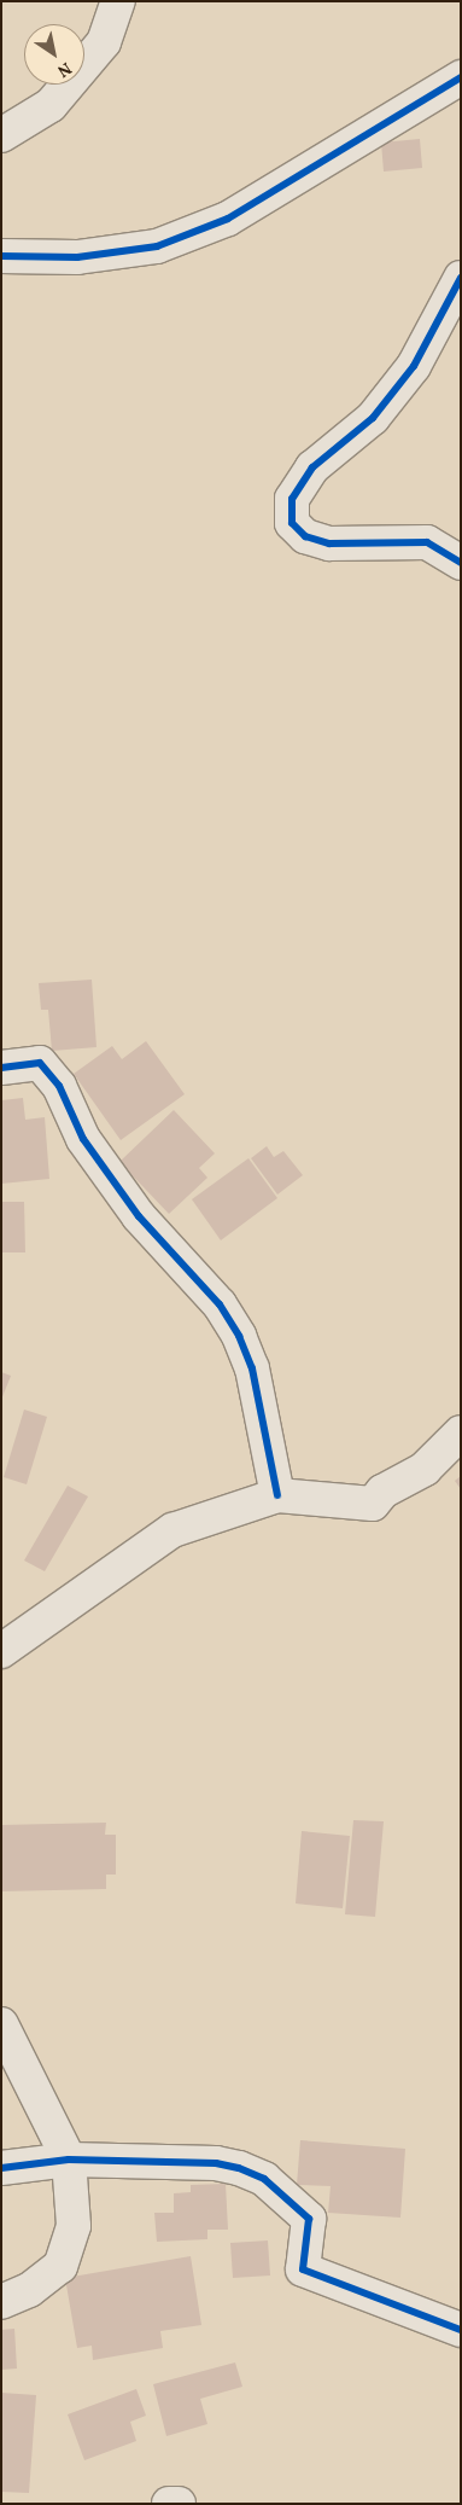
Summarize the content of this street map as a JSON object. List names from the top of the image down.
{
  "north": "bottom right"
}
